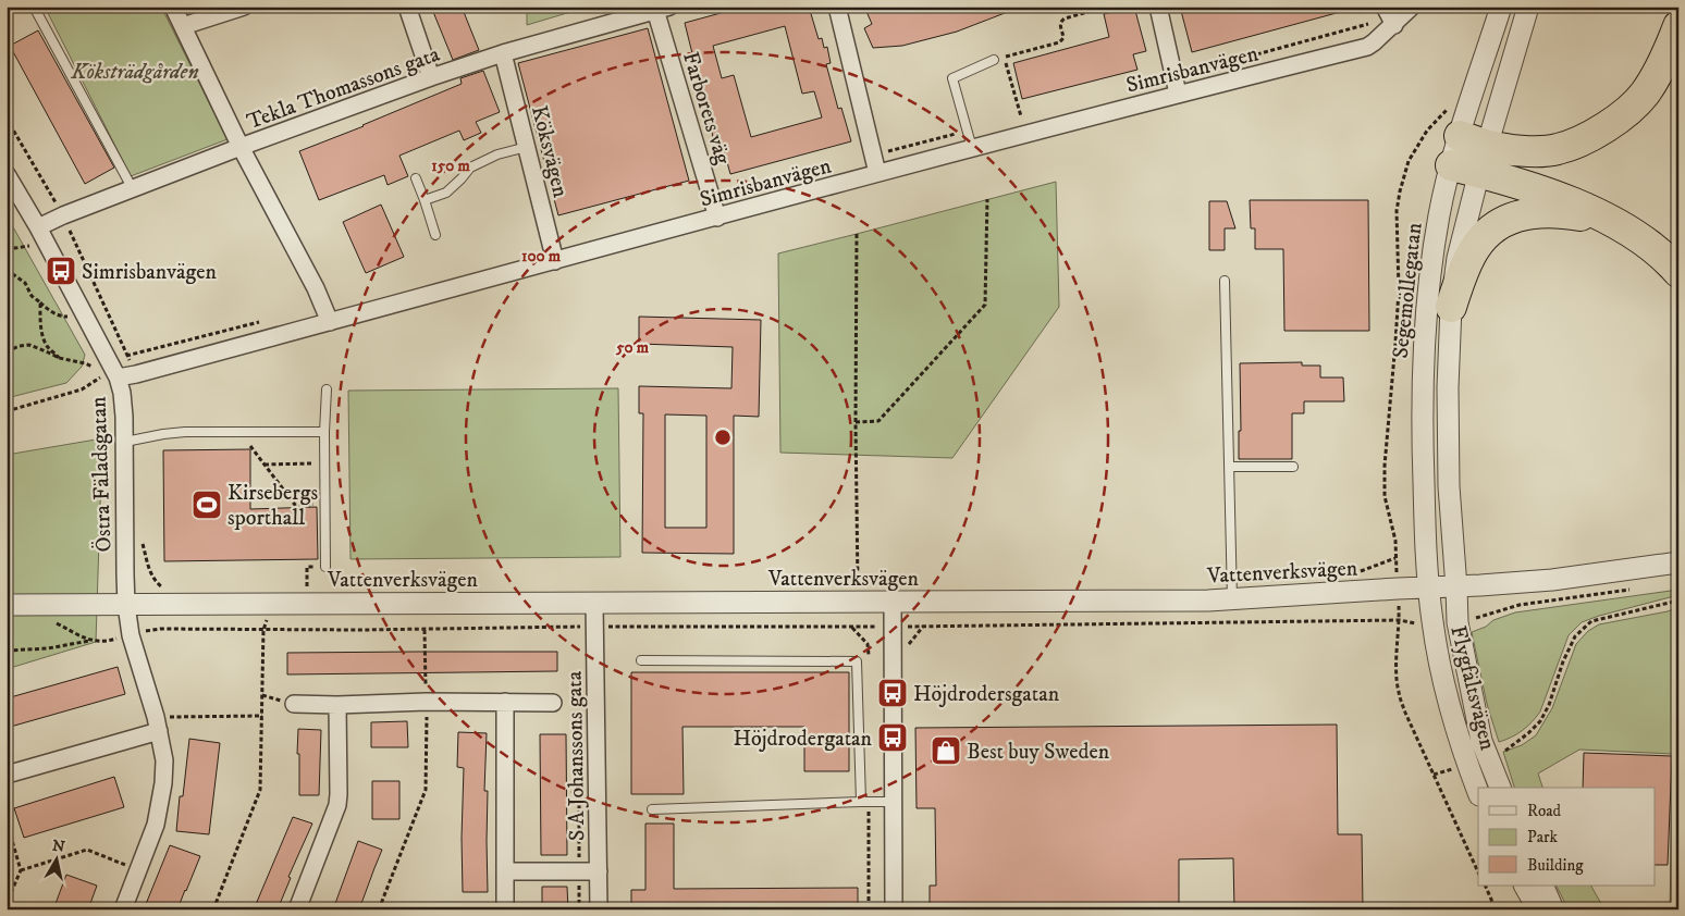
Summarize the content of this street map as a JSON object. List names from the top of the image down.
{
  "streets": {
    "street": [
      "Simrisbanvägen",
      "Tekla Thomassons gata",
      "Farborets väg",
      "Köksvägen",
      "Segemöllegatan",
      "Östra Fäladsgatan",
      "Vattenverksvägen",
      "Flygfältsvägen",
      "S A Johanssons gata"
    ]
  },
  "crossings": [
    ["Simrisbanvägen", "Farborets väg"],
    ["Simrisbanvägen", "Köksvägen"],
    ["Simrisbanvägen", "Östra Fäladsgatan"],
    ["Tekla Thomassons gata", "Farborets väg"],
    ["Tekla Thomassons gata", "Köksvägen"],
    ["Tekla Thomassons gata", "Östra Fäladsgatan"],
    ["Segemöllegatan", "Vattenverksvägen"],
    ["Segemöllegatan", "Flygfältsvägen"],
    ["Östra Fäladsgatan", "Vattenverksvägen"],
    ["Vattenverksvägen", "Flygfältsvägen"],
    ["Vattenverksvägen", "S A Johanssons gata"]
  ],
  "parks": ["Köksträdgården"],
  "places": {
    "bus stop": ["Simrisbanvägen", "Höjdrodersgatan", "Höjdrodergatan"],
    "sports": ["Kirsebergs sporthall"],
    "shop": ["Best buy Sweden"]
  },
  "legend": ["Road", "Park", "Building"],
  "north": "top",
  "rings": ["150 m", "100 m", "50 m"]
}
